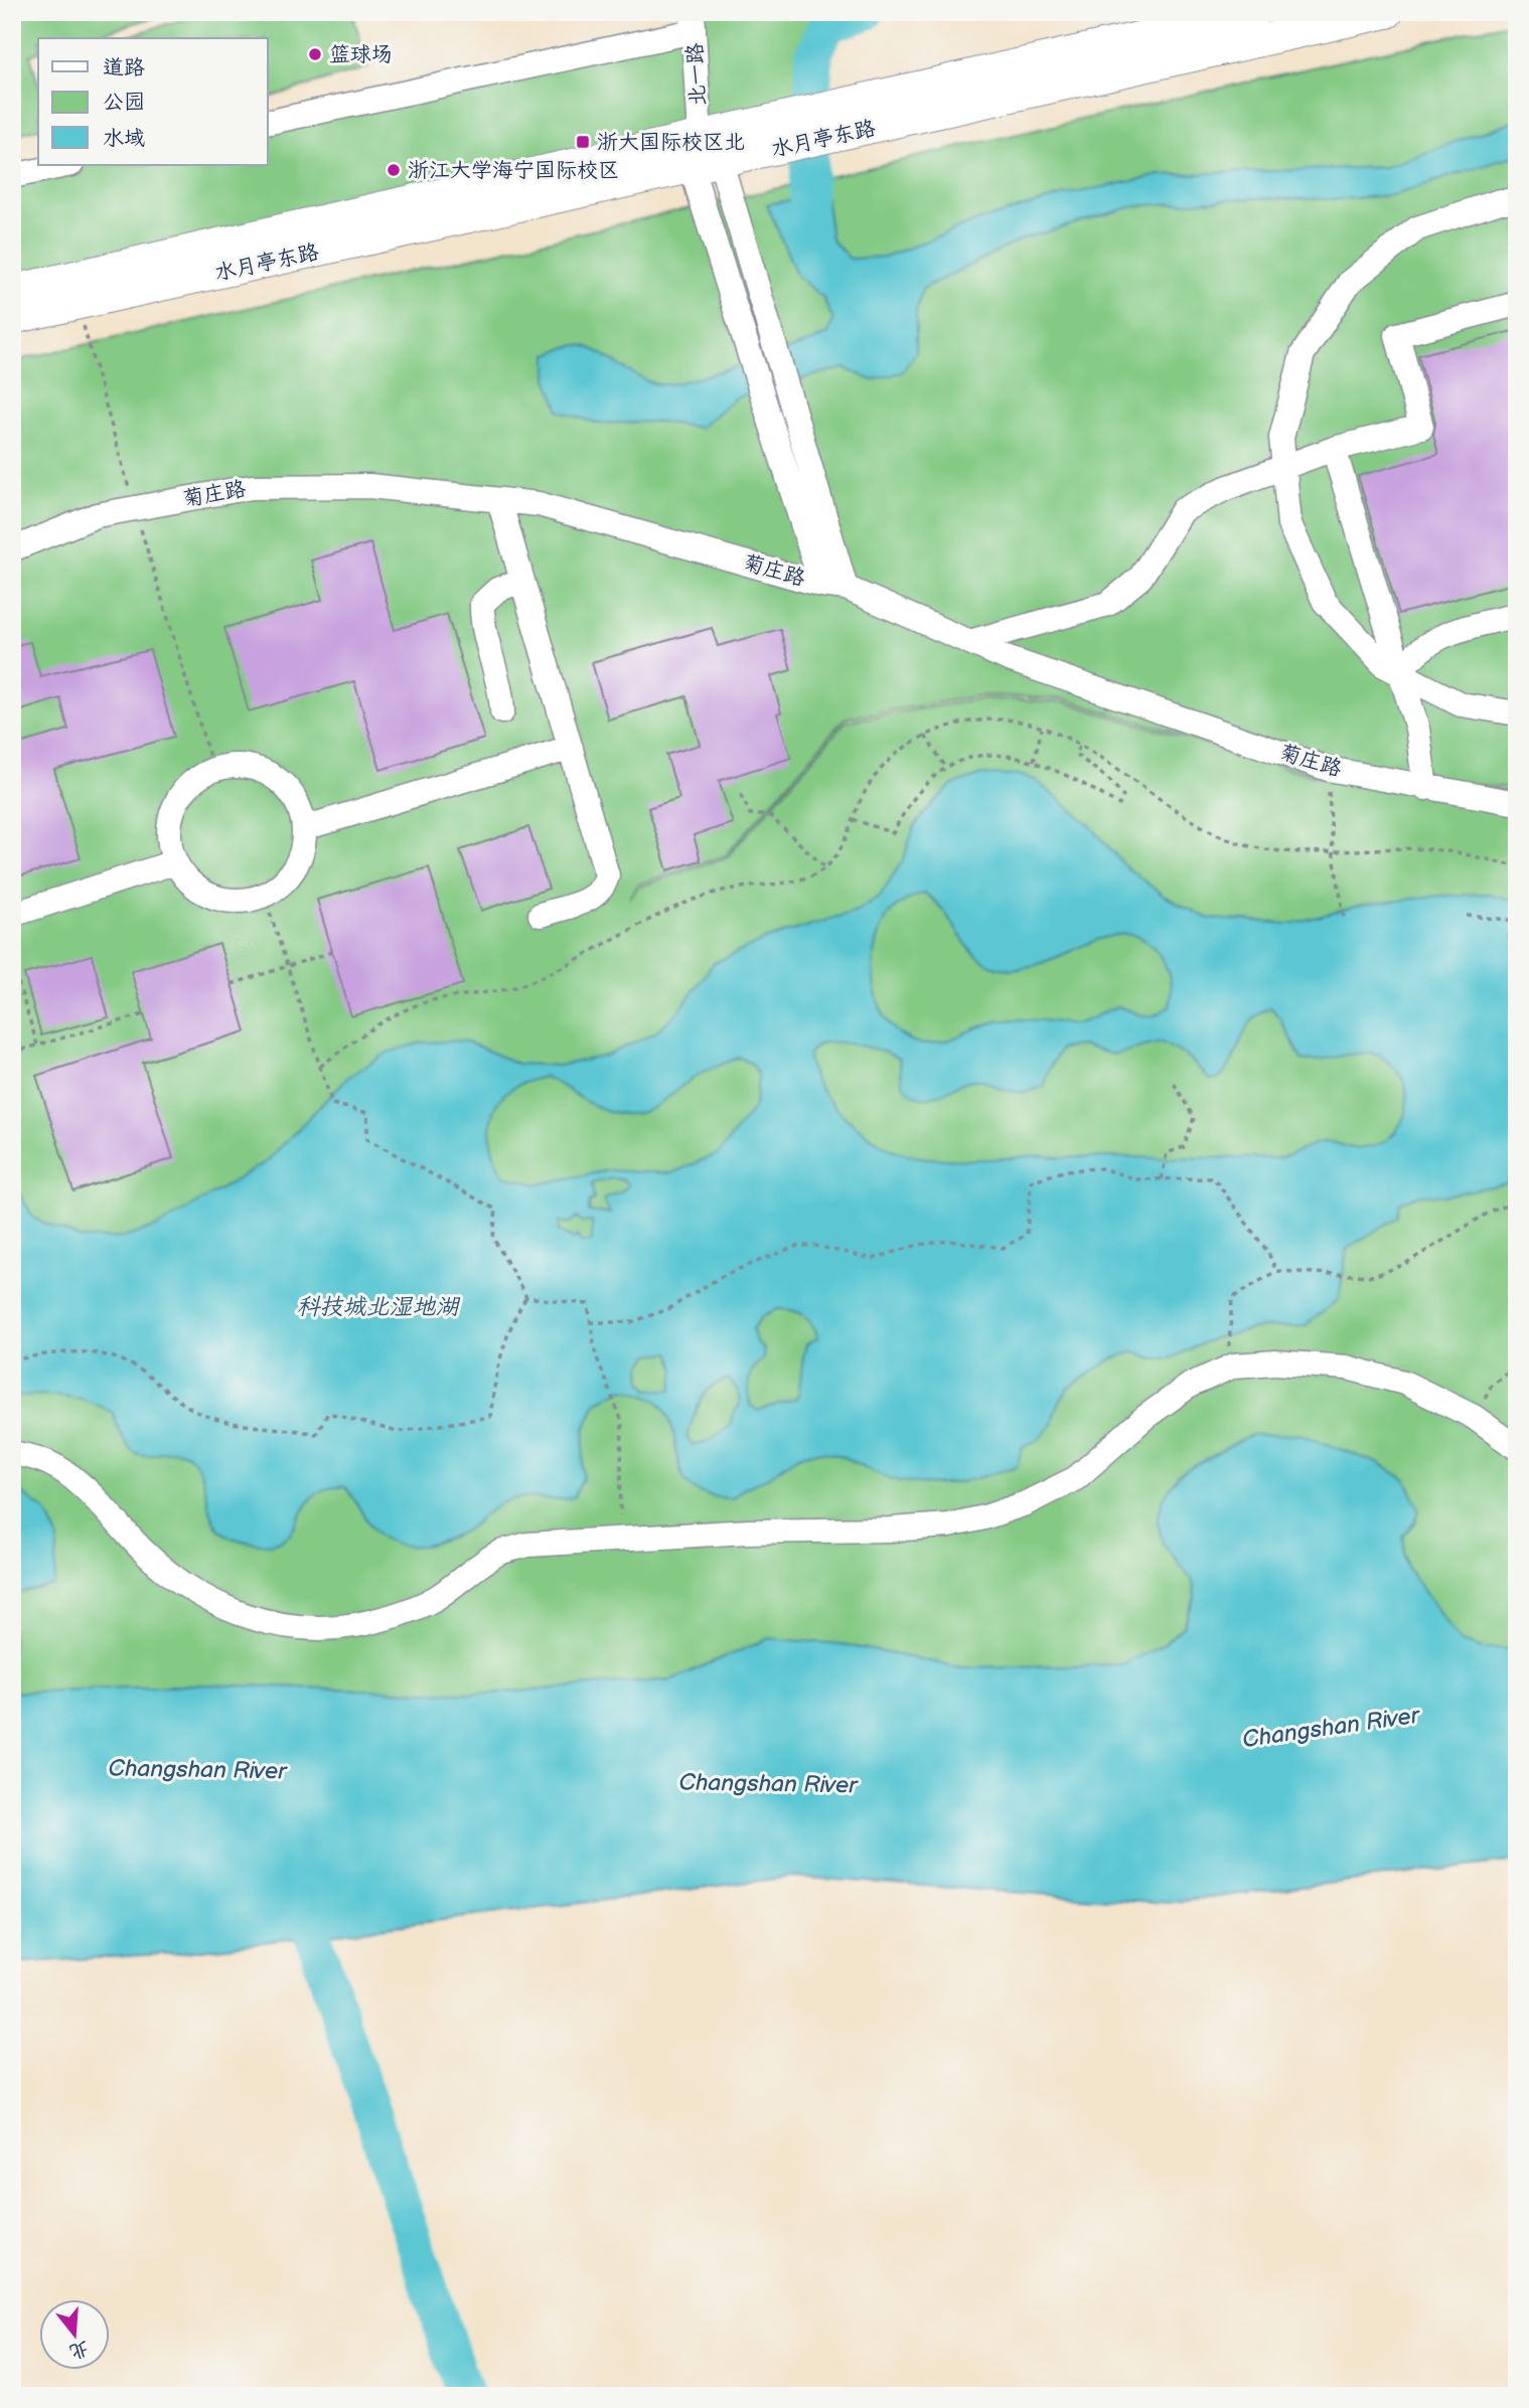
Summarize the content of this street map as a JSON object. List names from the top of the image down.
{
  "streets": {
    "main road": ["水月亭东路"],
    "street": ["北一路", "菊庄路"]
  },
  "crossings": [
    ["北一路", "水月亭东路"]
  ],
  "water": ["科技城北湿地湖", "Changshan River"],
  "places": {
    "other": ["篮球场", "浙江大学海宁国际校区"],
    "transit": ["浙大国际校区北"]
  },
  "legend": ["道路", "公园", "水域"],
  "north": "bottom"
}
